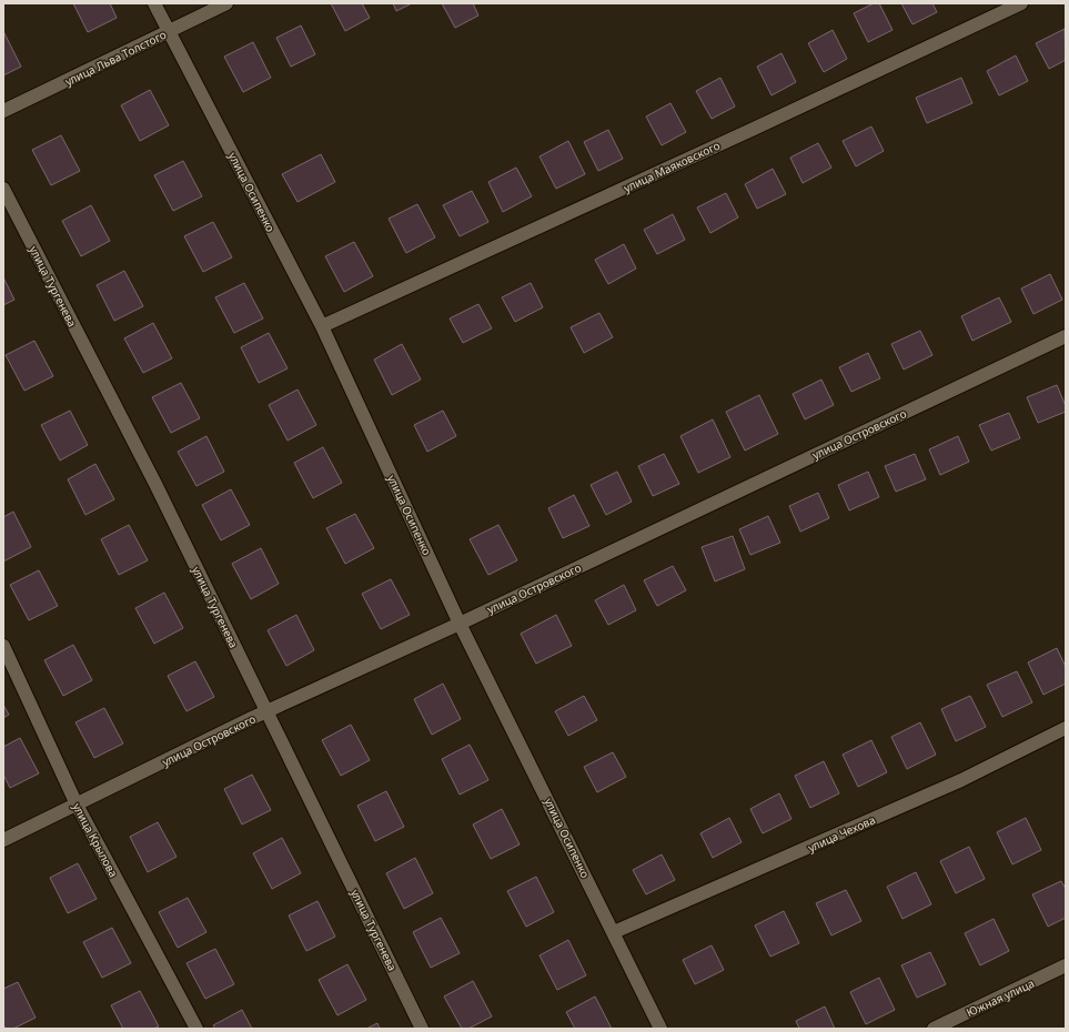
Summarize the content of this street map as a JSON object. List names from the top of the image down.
{
  "streets": {
    "street": [
      "улица Льва Толстого",
      "улица Маяковского",
      "улица Осипенко",
      "улица Тургенева",
      "улица Островского",
      "улица Чехова",
      "улица Крылова",
      "Южная улица"
    ]
  },
  "crossings": [
    ["улица Льва Толстого", "улица Осипенко"],
    ["улица Маяковского", "улица Осипенко"],
    ["улица Осипенко", "улица Островского"],
    ["улица Осипенко", "улица Чехова"],
    ["улица Тургенева", "улица Островского"],
    ["улица Островского", "улица Крылова"]
  ]
}
